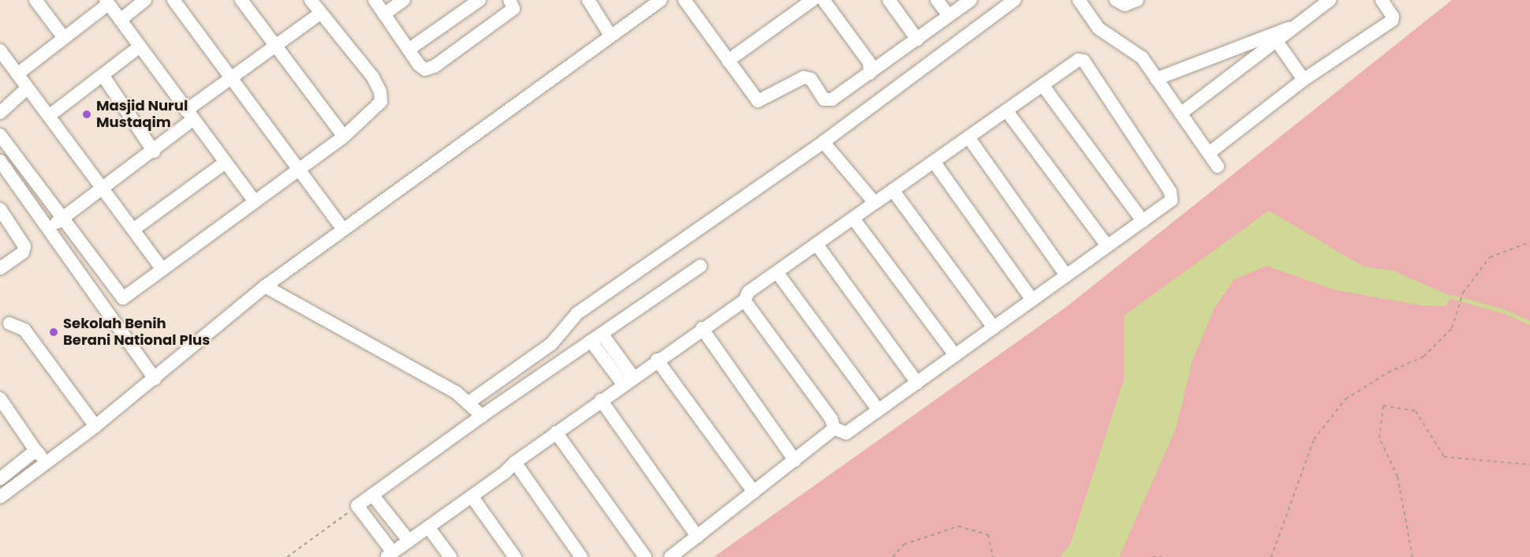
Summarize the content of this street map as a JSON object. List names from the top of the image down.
{
  "places": ["Masjid Nurul Mustaqim", "Sekolah Benih Berani National Plus"]
}
